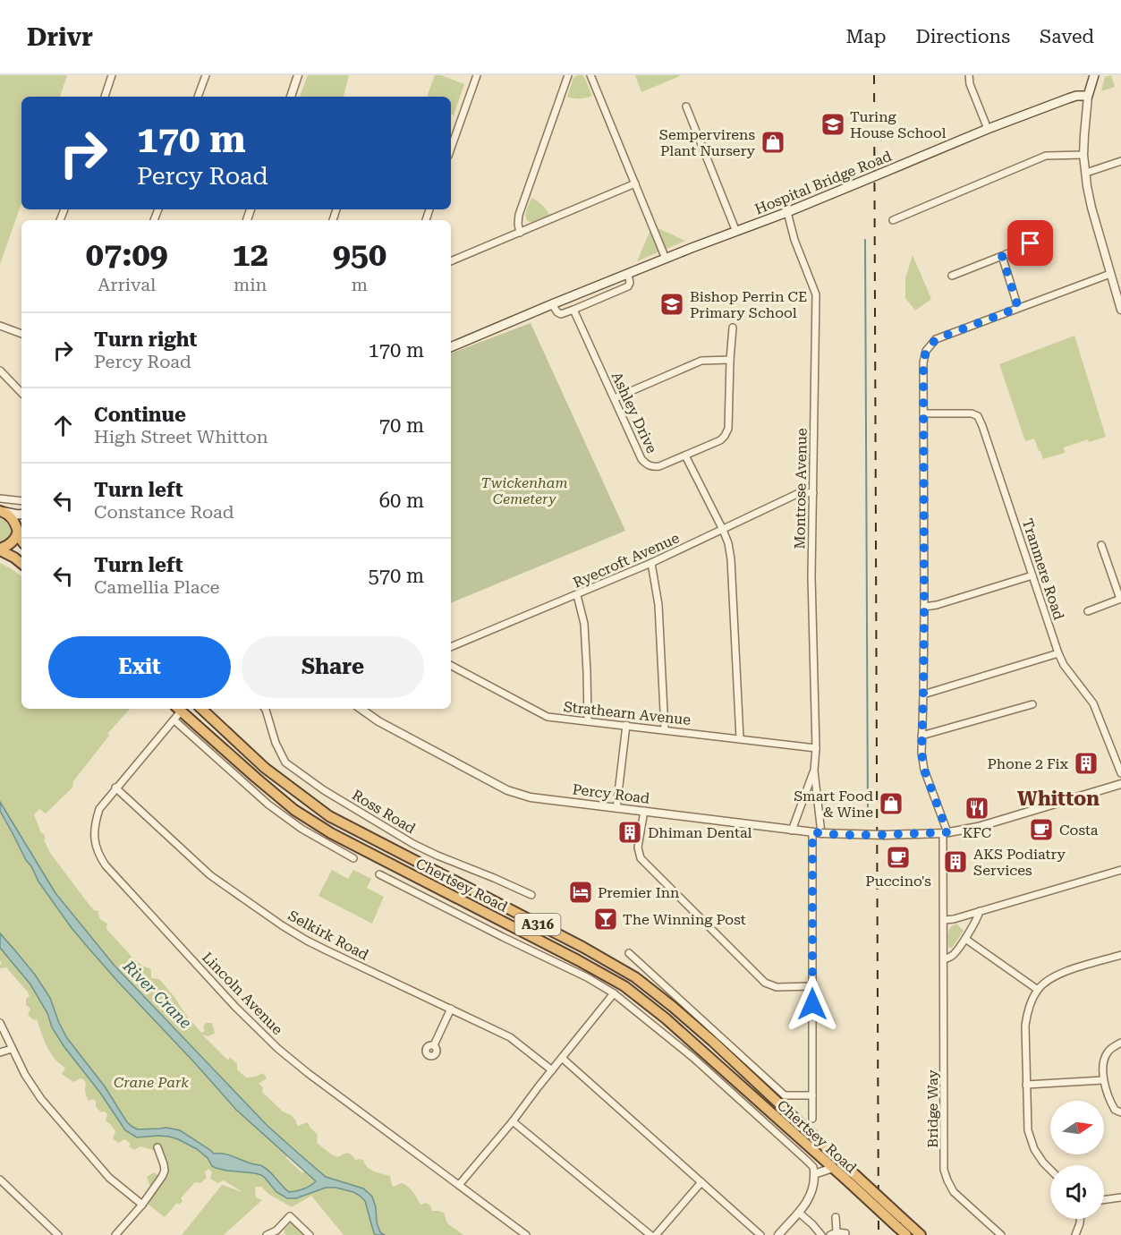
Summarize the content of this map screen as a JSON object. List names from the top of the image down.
{
  "streets": {
    "highway": ["Chertsey Road", "A316"],
    "main road": ["Hospital Bridge Road"],
    "street": [
      "Ashley Drive",
      "Montrose Avenue",
      "Ryecroft Avenue",
      "Tranmere Road",
      "Strathearn Avenue",
      "Percy Road",
      "Ross Road",
      "Selkirk Road",
      "Lincoln Avenue",
      "Bridge Way"
    ]
  },
  "crossings": [
    ["Hospital Bridge Road", "Montrose Avenue"],
    ["Montrose Avenue", "Ryecroft Avenue"],
    ["Montrose Avenue", "Strathearn Avenue"],
    ["Montrose Avenue", "Percy Road"],
    ["Tranmere Road", "Bridge Way"],
    ["Percy Road", "Bridge Way"],
    ["Chertsey Road", "Lincoln Avenue"],
    ["Selkirk Road", "Lincoln Avenue"]
  ],
  "districts": ["Whitton"],
  "water": ["River Crane"],
  "parks": ["Twickenham Cemetery", "Crane Park"],
  "places": {
    "school or university": ["Turing House School", "Bishop Perrin CE Primary School"],
    "shop": ["Sempervirens Plant Nursery", "Smart Food & Wine"],
    "building": ["Phone 2 Fix", "Dhiman Dental", "AKS Podiatry Services"],
    "restaurant": ["KFC"],
    "cafe": ["Costa", "Puccino's"],
    "hotel": ["Premier Inn"],
    "bar": ["The Winning Post"]
  },
  "north": "right",
  "page": {
    "header": "Drivr",
    "nav": ["Map", "Directions", "Saved"],
    "turn": ["170 m", "Percy Road"],
    "eta": [
      "07:09",
      "Arrival",
      "12",
      "min",
      "950",
      "m"
    ],
    "list": [
      {
        "name": "Turn right",
        "note": "Percy Road",
        "value": "170 m"
      },
      {
        "name": "Continue",
        "note": "High Street Whitton",
        "value": "70 m"
      },
      {
        "name": "Turn left",
        "note": "Constance Road",
        "value": "60 m"
      },
      {
        "name": "Turn left",
        "note": "Camellia Place",
        "value": "570 m"
      }
    ],
    "buttons": ["Exit", "Share"]
  }
}
